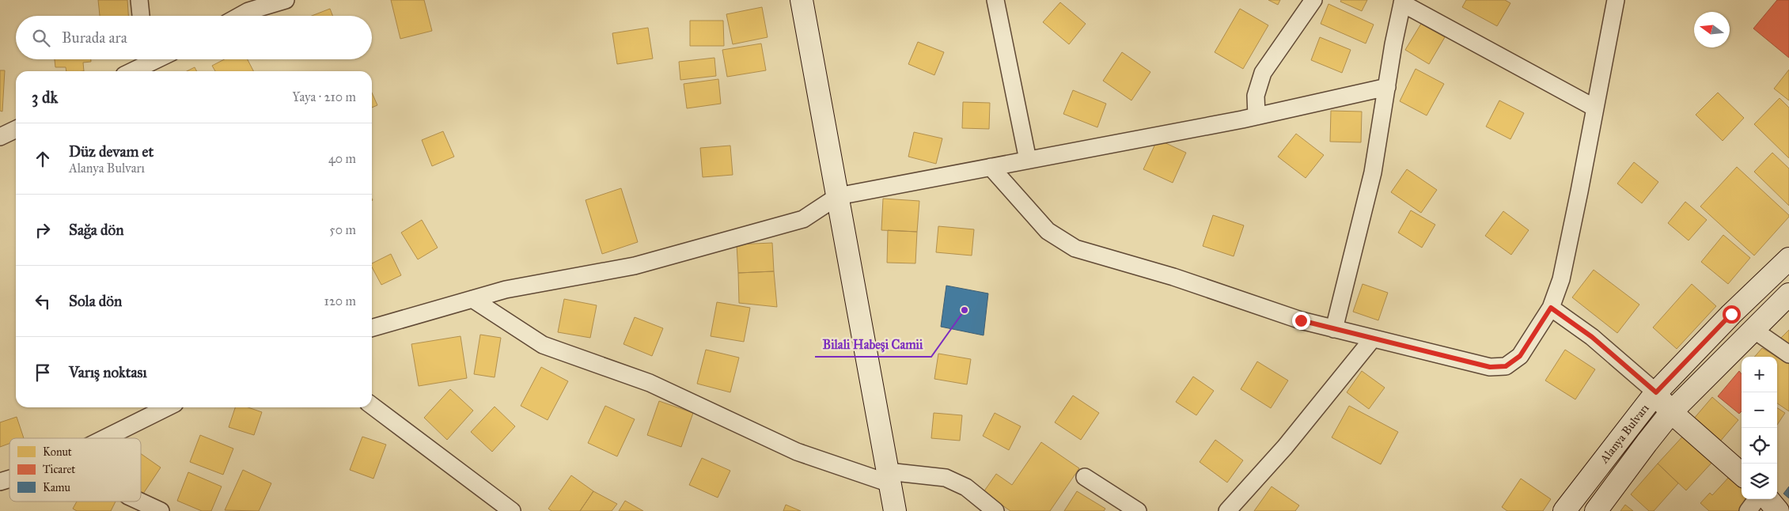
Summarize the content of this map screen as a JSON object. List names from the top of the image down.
{
  "streets": {
    "street": ["Alanya Bulvarı"]
  },
  "places": ["Bilali Habeşi Camii"],
  "legend": ["Konut", "Ticaret", "Kamu"],
  "north": "left",
  "page": {
    "search": "Burada ara",
    "heading": ["3 dk", "Yaya · 210 m"],
    "list": [
      ["Düz devam et", "Alanya Bulvarı", "40 m"],
      ["Sağa dön", "50 m"],
      ["Sola dön", "120 m"],
      "Varış noktası"
    ],
    "map_buttons": ["+", "−"]
  }
}
